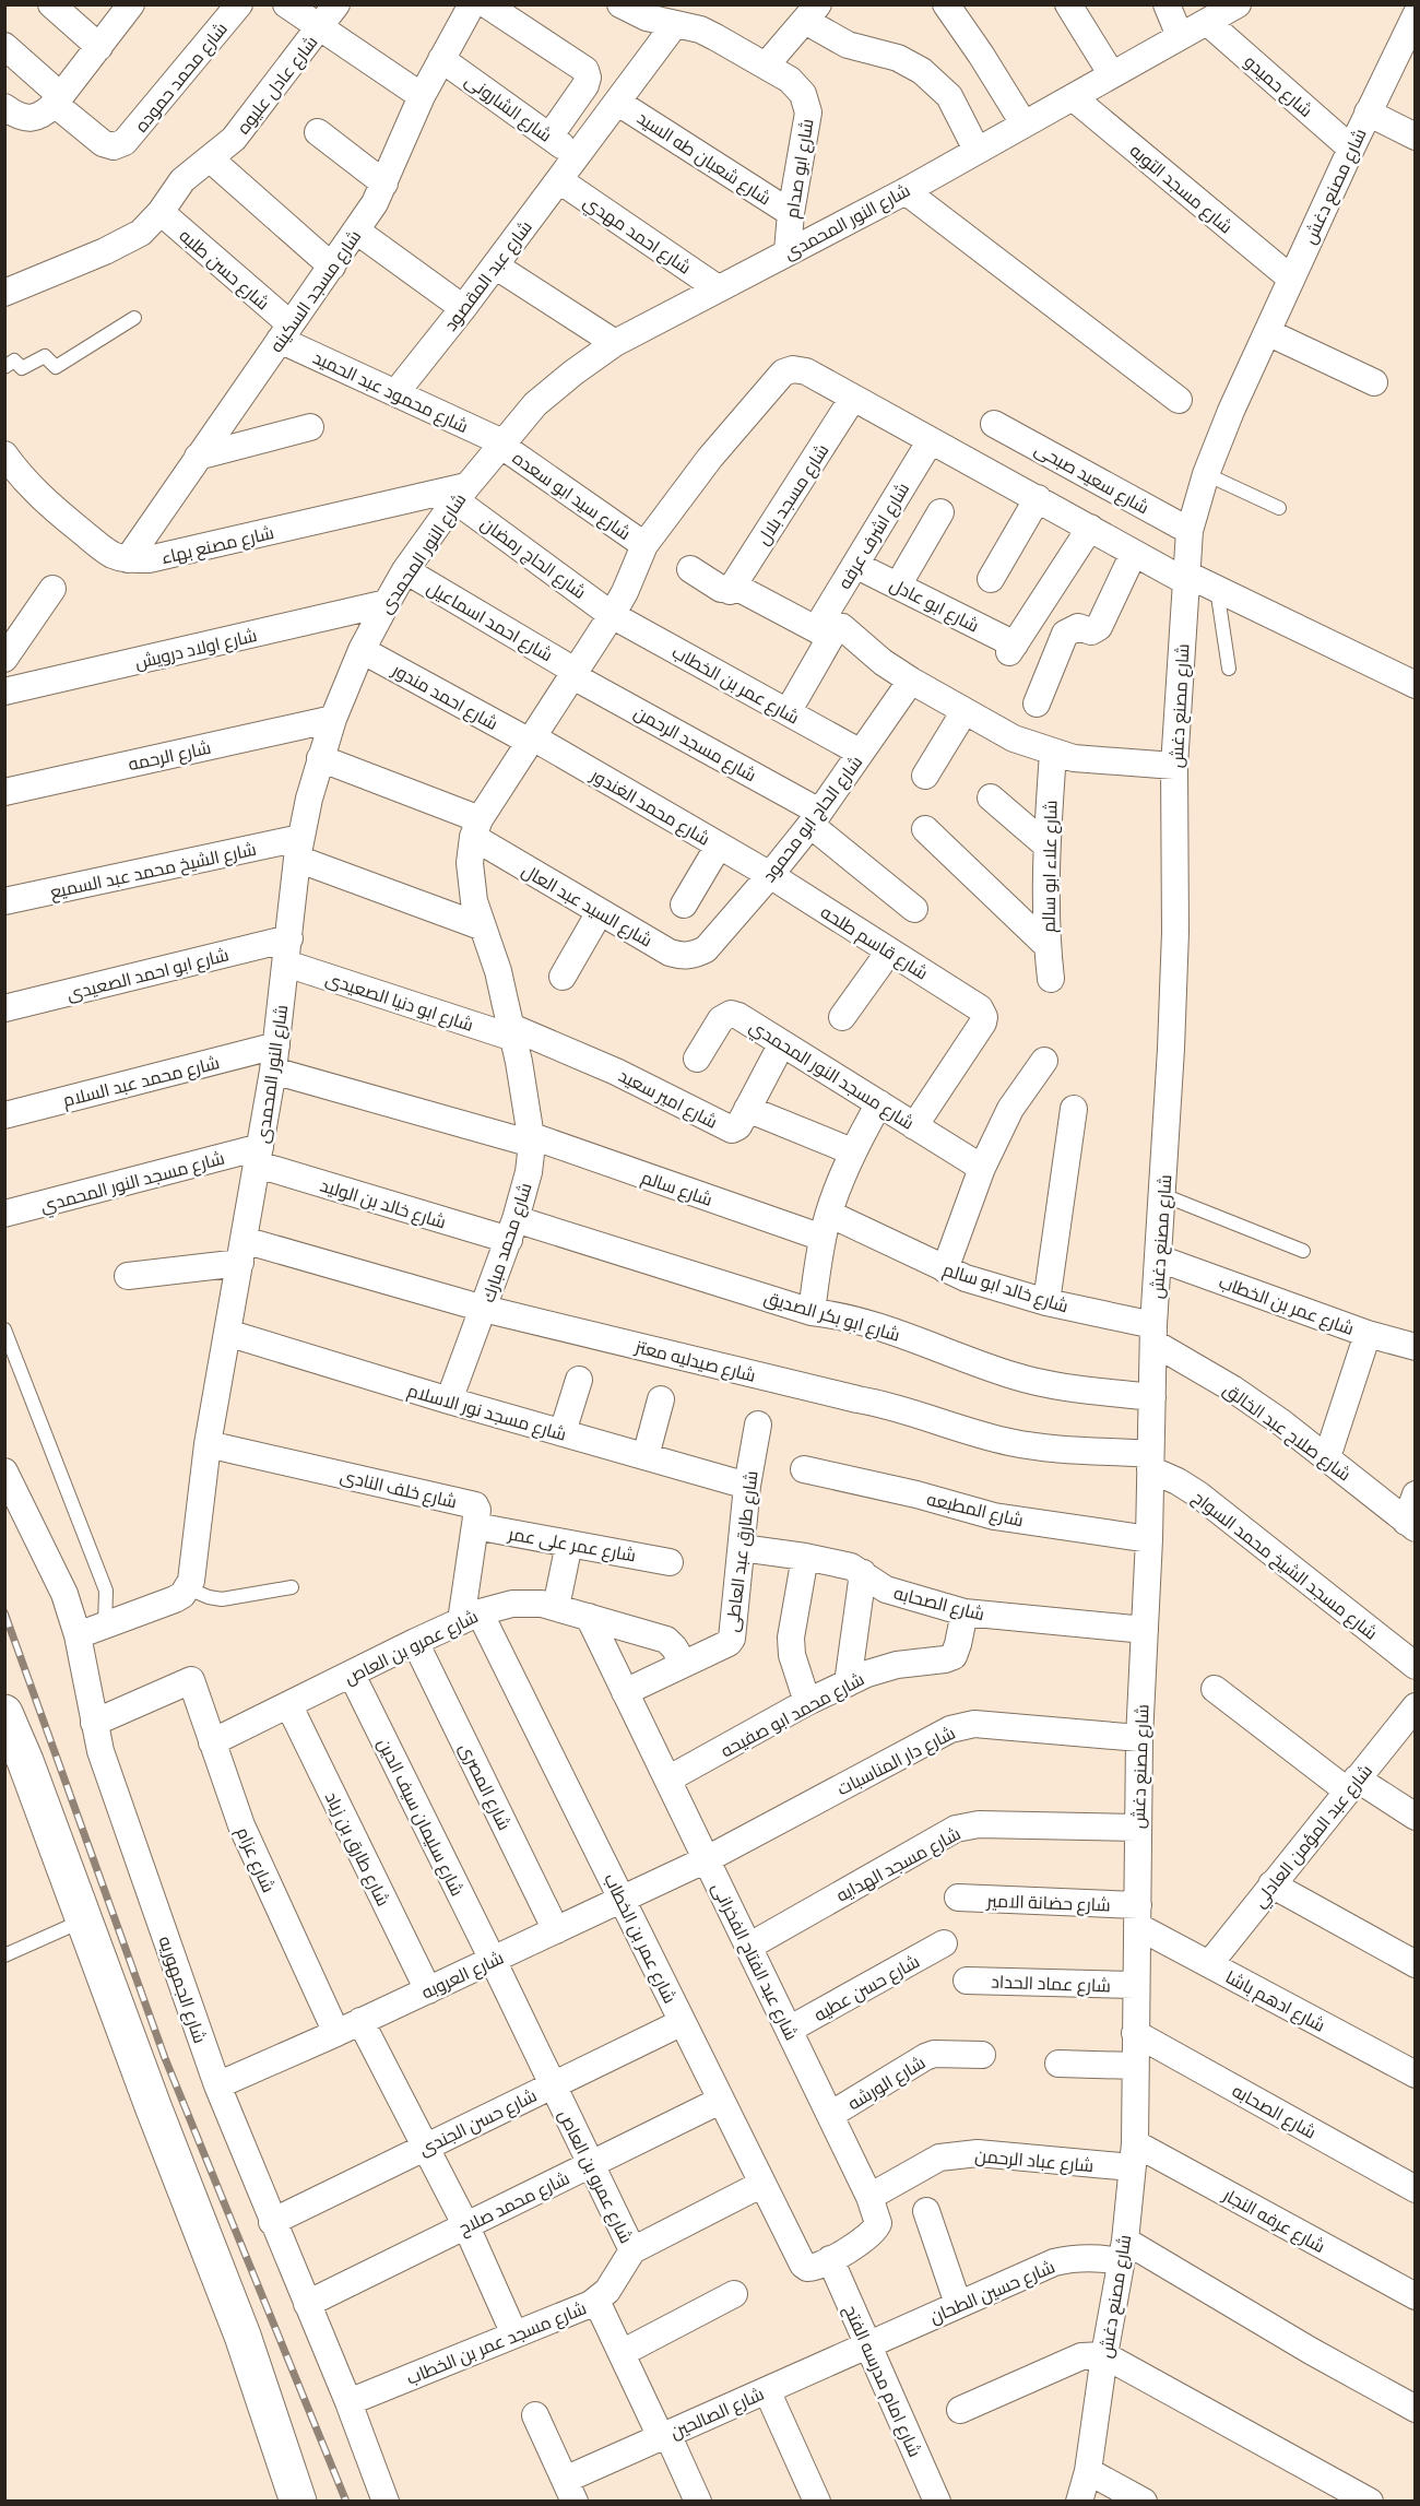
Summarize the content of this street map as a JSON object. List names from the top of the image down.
{
  "streets": {
    "street": [
      "شارع محمد حموده",
      "شارع عادل عليوه",
      "شارع حميدو",
      "شارع الشارونى",
      "شارع شعبان طه السيد",
      "شارع ابو صدام",
      "شارع مصنع دغش",
      "شارع مسجد التوبه",
      "شارع النور المحمدى",
      "شارع احمد مهدي",
      "شارع حسن طلبه",
      "شارع عبد المقصود",
      "شارع مسجد السكينه",
      "شارع محمود عبد الحميد",
      "شارع سعيد صبحى",
      "شارع مسجد بلال",
      "شارع سيد ابو سعده",
      "شارع اشرف عرفه",
      "شارع مصنع بهاء",
      "شارع الحاج رمضان",
      "شارع ابو عادل",
      "شارع احمد اسماعيل",
      "شارع اولاد درويش",
      "شارع عمر بن الخطاب",
      "شارع احمد مندور",
      "شارع مسجد الرحمن",
      "شارع الرحمه",
      "شارع محمد الغندور",
      "شارع الحاج ابو محمود",
      "شارع علاء ابو سالم",
      "شارع الشيخ محمد عبد السميع",
      "شارع السيد عبد العال",
      "شارع قاسم طلحه",
      "شارع ابو احمد الصعيدى",
      "شارع ابو دنيا الصعيدى",
      "شارع مسجد النور المحمدي",
      "شارع محمد عبد السلام",
      "شارع امير سعيد",
      "شارع سالم",
      "شارع خالد بن الوليد",
      "شارع محمد مبارك",
      "شارع خالد ابو سالم",
      "شارع ابو بكر الصديق",
      "شارع صيدليه معتز",
      "شارع مسجد نور الاسلام",
      "شارع صلاح عبد الخالق",
      "شارع خلف النادى",
      "شارع المطبعه",
      "شارع عمر على عمر",
      "شارع طارق عبد العاطى",
      "شارع مسجد الشيخ محمد السواح",
      "شارع الصحابه",
      "شارع عمرو بن العاص",
      "شارع محمد ابو صفيحه",
      "شارع دار المناسبات",
      "شارع المصرى",
      "شارع سليمان سيف الدين",
      "شارع عبد المؤمن العادلي",
      "شارع طارق بن زياد",
      "شارع عزام",
      "شارع مسجد الهدايه",
      "شارع حضانة الامير",
      "شارع عبد الفتاح الفخرانى",
      "شارع العروبه",
      "شارع عماد الحداد",
      "شارع حسن عطيه",
      "شارع الجمهوريه",
      "شارع ادهم باشا",
      "شارع الورشه",
      "شارع حسن الجندى",
      "شارع عباد الرحمن",
      "شارع محمد صلاح",
      "شارع عرفه النجار",
      "شارع حسين الطحان",
      "شارع مسجد عمر بن الخطاب",
      "شارع امام مدرسه الفتح",
      "شارع الصالحين"
    ]
  },
  "crossings": [
    ["شارع عادل عليوه", "شارع حسن طلبه"],
    ["شارع حميدو", "شارع مصنع دغش"],
    ["شارع حميدو", "شارع النور المحمدى"],
    ["شارع الشارونى", "شارع عبد المقصود"],
    ["شارع الشارونى", "شارع مسجد السكينه"],
    ["شارع شعبان طه السيد", "شارع ابو صدام"],
    ["شارع شعبان طه السيد", "شارع عبد المقصود"],
    ["شارع ابو صدام", "شارع النور المحمدى"],
    ["شارع ابو صدام", "شارع عبد المقصود"],
    ["شارع مصنع دغش", "شارع مسجد التوبه"],
    ["شارع مصنع دغش", "شارع سعيد صبحى"],
    ["شارع مصنع دغش", "شارع عمر بن الخطاب"],
    ["شارع مصنع دغش", "شارع خالد ابو سالم"],
    ["شارع مصنع دغش", "شارع ابو بكر الصديق"],
    ["شارع مصنع دغش", "شارع صيدليه معتز"],
    ["شارع مصنع دغش", "شارع صلاح عبد الخالق"],
    ["شارع مصنع دغش", "شارع المطبعه"],
    ["شارع مصنع دغش", "شارع مسجد الشيخ محمد السواح"],
    ["شارع مصنع دغش", "شارع الصحابه"],
    ["شارع مصنع دغش", "شارع دار المناسبات"],
    ["شارع مصنع دغش", "شارع مسجد الهدايه"],
    ["شارع مصنع دغش", "شارع حضانة الامير"],
    ["شارع مصنع دغش", "شارع عماد الحداد"],
    ["شارع مصنع دغش", "شارع ادهم باشا"],
    ["شارع مصنع دغش", "شارع عباد الرحمن"],
    ["شارع مصنع دغش", "شارع عرفه النجار"],
    ["شارع مصنع دغش", "شارع حسين الطحان"],
    ["شارع مسجد التوبه", "شارع النور المحمدى"],
    ["شارع النور المحمدى", "شارع احمد مهدي"],
    ["شارع النور المحمدى", "شارع محمود عبد الحميد"],
    ["شارع النور المحمدى", "شارع سيد ابو سعده"],
    ["شارع النور المحمدى", "شارع مصنع بهاء"],
    ["شارع النور المحمدى", "شارع الحاج رمضان"],
    ["شارع النور المحمدى", "شارع احمد اسماعيل"],
    ["شارع النور المحمدى", "شارع اولاد درويش"],
    ["شارع النور المحمدى", "شارع احمد مندور"],
    ["شارع النور المحمدى", "شارع الرحمه"],
    ["شارع النور المحمدى", "شارع الشيخ محمد عبد السميع"],
    ["شارع النور المحمدى", "شارع السيد عبد العال"],
    ["شارع النور المحمدى", "شارع ابو احمد الصعيدى"],
    ["شارع النور المحمدى", "شارع ابو دنيا الصعيدى"],
    ["شارع النور المحمدى", "شارع مسجد النور المحمدي"],
    ["شارع النور المحمدى", "شارع محمد عبد السلام"],
    ["شارع النور المحمدى", "شارع سالم"],
    ["شارع النور المحمدى", "شارع خالد بن الوليد"],
    ["شارع النور المحمدى", "شارع صيدليه معتز"],
    ["شارع النور المحمدى", "شارع مسجد نور الاسلام"],
    ["شارع النور المحمدى", "شارع خلف النادى"],
    ["شارع احمد مهدي", "شارع عبد المقصود"],
    ["شارع حسن طلبه", "شارع مسجد السكينه"],
    ["شارع حسن طلبه", "شارع محمود عبد الحميد"],
    ["شارع عبد المقصود", "شارع محمود عبد الحميد"],
    ["شارع مسجد السكينه", "شارع محمود عبد الحميد"],
    ["شارع مسجد السكينه", "شارع مصنع بهاء"],
    ["شارع محمود عبد الحميد", "شارع سيد ابو سعده"],
    ["شارع اشرف عرفه", "شارع ابو عادل"],
    ["شارع اشرف عرفه", "شارع عمر بن الخطاب"],
    ["شارع مصنع بهاء", "شارع الحاج رمضان"],
    ["شارع الحاج رمضان", "شارع عمر بن الخطاب"],
    ["شارع احمد اسماعيل", "شارع مسجد الرحمن"],
    ["شارع عمر بن الخطاب", "شارع الحاج ابو محمود"],
    ["شارع عمر بن الخطاب", "شارع خلف النادى"],
    ["شارع عمر بن الخطاب", "شارع عمرو بن العاص"],
    ["شارع عمر بن الخطاب", "شارع عبد الفتاح الفخرانى"],
    ["شارع عمر بن الخطاب", "شارع العروبه"],
    ["شارع عمر بن الخطاب", "شارع حسن الجندى"],
    ["شارع عمر بن الخطاب", "شارع محمد صلاح"],
    ["شارع احمد مندور", "شارع محمد الغندور"],
    ["شارع مسجد الرحمن", "شارع الحاج ابو محمود"],
    ["شارع محمد الغندور", "شارع الحاج ابو محمود"],
    ["شارع محمد الغندور", "شارع قاسم طلحه"],
    ["شارع الحاج ابو محمود", "شارع السيد عبد العال"],
    ["شارع الحاج ابو محمود", "شارع قاسم طلحه"],
    ["شارع السيد عبد العال", "شارع محمد مبارك"],
    ["شارع قاسم طلحه", "شارع مسجد النور المحمدي"],
    ["شارع ابو احمد الصعيدى", "شارع ابو دنيا الصعيدى"],
    ["شارع ابو دنيا الصعيدى", "شارع امير سعيد"],
    ["شارع ابو دنيا الصعيدى", "شارع محمد مبارك"],
    ["شارع مسجد النور المحمدي", "شارع امير سعيد"],
    ["شارع مسجد النور المحمدي", "شارع خالد بن الوليد"],
    ["شارع محمد عبد السلام", "شارع سالم"],
    ["شارع امير سعيد", "شارع محمد مبارك"],
    ["شارع سالم", "شارع محمد مبارك"],
    ["شارع سالم", "شارع خالد ابو سالم"],
    ["شارع خالد بن الوليد", "شارع محمد مبارك"],
    ["شارع خالد بن الوليد", "شارع ابو بكر الصديق"],
    ["شارع محمد مبارك", "شارع ابو بكر الصديق"],
    ["شارع محمد مبارك", "شارع صيدليه معتز"],
    ["شارع محمد مبارك", "شارع مسجد نور الاسلام"],
    ["شارع خالد ابو سالم", "شارع صلاح عبد الخالق"],
    ["شارع صيدليه معتز", "شارع مسجد الشيخ محمد السواح"],
    ["شارع مسجد نور الاسلام", "شارع طارق عبد العاطى"],
    ["شارع خلف النادى", "شارع عمر على عمر"],
    ["شارع خلف النادى", "شارع عمرو بن العاص"],
    ["شارع طارق عبد العاطى", "شارع الصحابه"],
    ["شارع طارق عبد العاطى", "شارع عمرو بن العاص"],
    ["شارع طارق عبد العاطى", "شارع عبد الفتاح الفخرانى"],
    ["شارع الصحابه", "شارع محمد ابو صفيحه"],
    ["شارع عمرو بن العاص", "شارع المصرى"],
    ["شارع عمرو بن العاص", "شارع سليمان سيف الدين"],
    ["شارع عمرو بن العاص", "شارع طارق بن زياد"],
    ["شارع عمرو بن العاص", "شارع عزام"],
    ["شارع عمرو بن العاص", "شارع عبد الفتاح الفخرانى"],
    ["شارع عمرو بن العاص", "شارع العروبه"],
    ["شارع عمرو بن العاص", "شارع حسن الجندى"],
    ["شارع عمرو بن العاص", "شارع محمد صلاح"],
    ["شارع عمرو بن العاص", "شارع مسجد عمر بن الخطاب"],
    ["شارع محمد ابو صفيحه", "شارع عبد الفتاح الفخرانى"],
    ["شارع دار المناسبات", "شارع عبد الفتاح الفخرانى"],
    ["شارع دار المناسبات", "شارع العروبه"],
    ["شارع المصرى", "شارع العروبه"],
    ["شارع سليمان سيف الدين", "شارع العروبه"],
    ["شارع عبد المؤمن العادلي", "شارع ادهم باشا"],
    ["شارع طارق بن زياد", "شارع العروبه"],
    ["شارع عزام", "شارع العروبه"],
    ["شارع عزام", "شارع الجمهوريه"],
    ["شارع مسجد الهدايه", "شارع عبد الفتاح الفخرانى"],
    ["شارع حضانة الامير", "شارع ادهم باشا"],
    ["شارع عبد الفتاح الفخرانى", "شارع العروبه"],
    ["شارع عبد الفتاح الفخرانى", "شارع حسن عطيه"],
    ["شارع عبد الفتاح الفخرانى", "شارع الورشه"],
    ["شارع عبد الفتاح الفخرانى", "شارع عباد الرحمن"],
    ["شارع عبد الفتاح الفخرانى", "شارع امام مدرسه الفتح"],
    ["شارع العروبه", "شارع الجمهوريه"],
    ["شارع الجمهوريه", "شارع حسن الجندى"],
    ["شارع الجمهوريه", "شارع محمد صلاح"],
    ["شارع الجمهوريه", "شارع مسجد عمر بن الخطاب"],
    ["شارع عباد الرحمن", "شارع عرفه النجار"],
    ["شارع حسين الطحان", "شارع امام مدرسه الفتح"],
    ["شارع حسين الطحان", "شارع الصالحين"],
    ["شارع امام مدرسه الفتح", "شارع الصالحين"]
  ]
}
